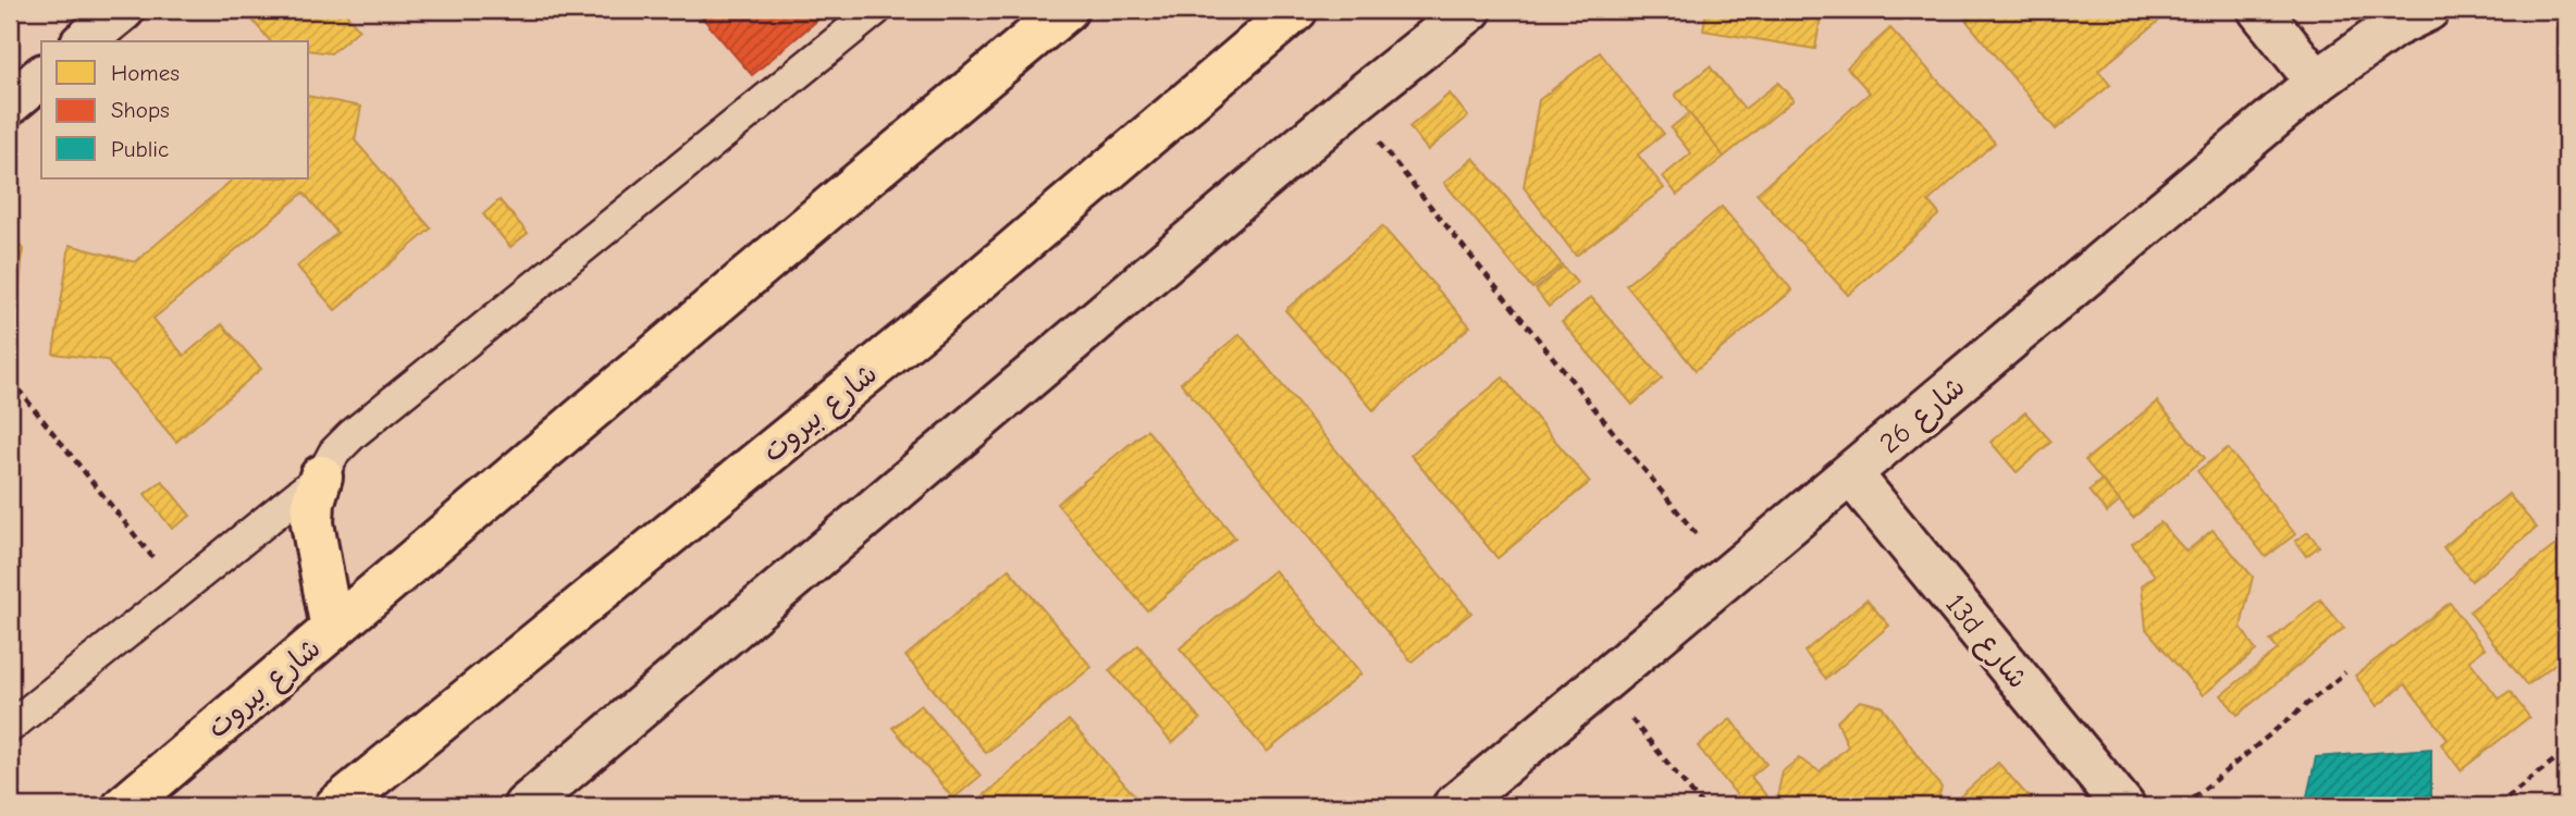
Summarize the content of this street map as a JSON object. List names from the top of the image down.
{
  "streets": {
    "main road": ["شارع بيروت"],
    "street": ["شارع 26", "13d شارع"]
  },
  "crossings": [
    ["شارع 26", "13d شارع"]
  ],
  "legend": ["Homes", "Shops", "Public"]
}
